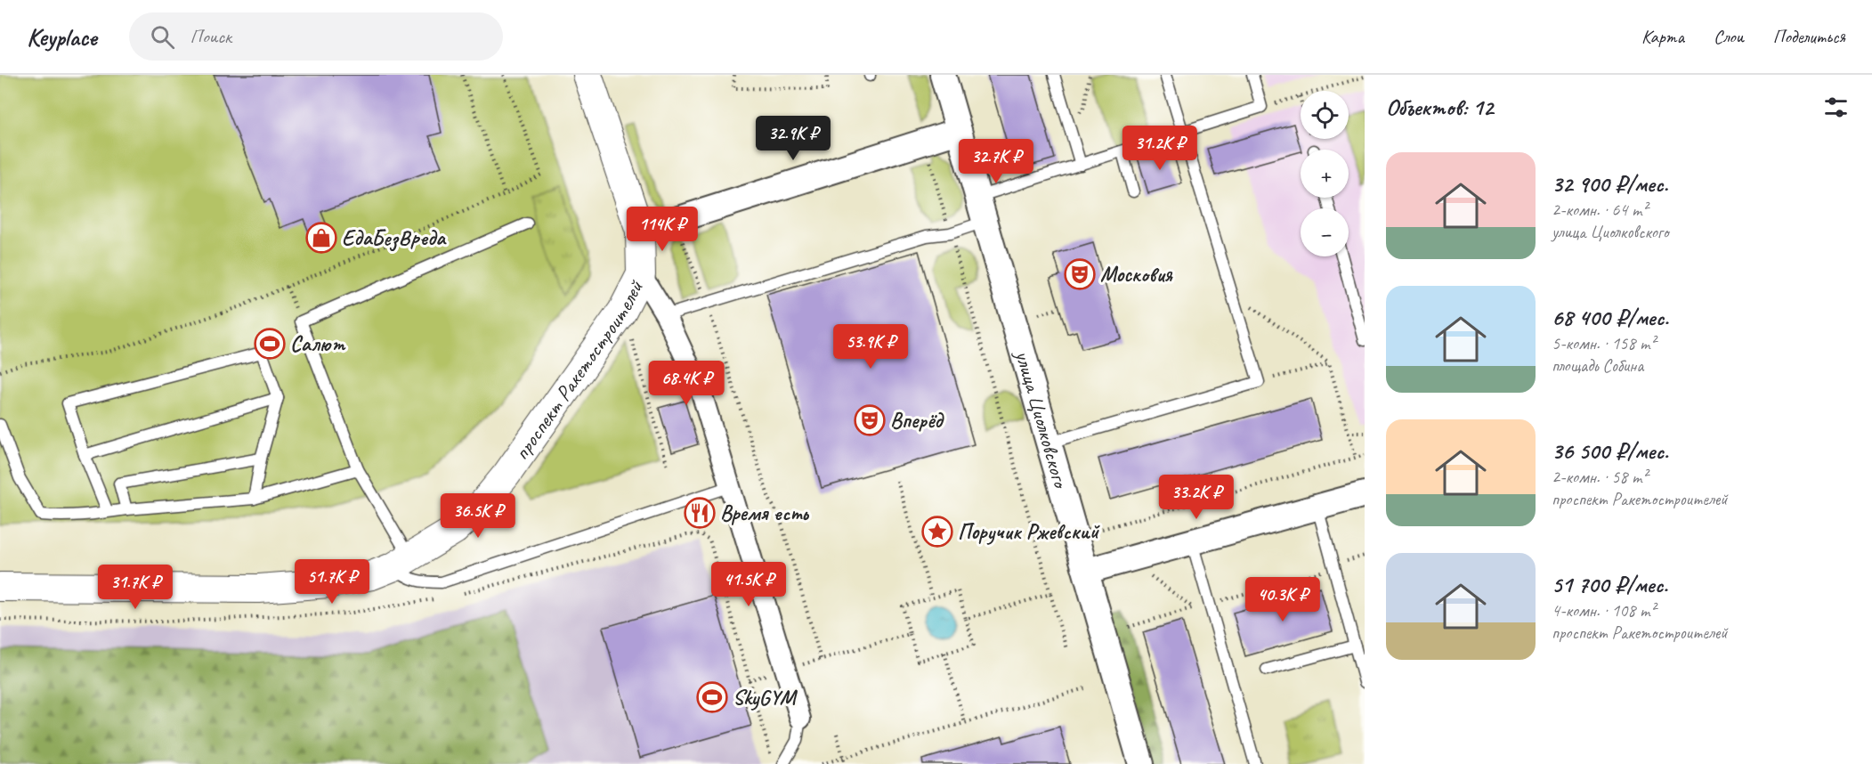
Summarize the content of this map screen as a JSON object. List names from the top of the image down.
{
  "streets": {
    "main road": ["проспект Ракетостроителей"],
    "street": ["улица Циолковского"]
  },
  "places": {
    "shop": ["ЕдаБезВреда"],
    "theatre": ["Московия", "Вперёд"],
    "sports": ["Салют", "SkyGYM"],
    "restaurant": ["Время есть"],
    "place": ["Поручик Ржевский"]
  },
  "page": {
    "header": "Keyplace",
    "search": "Поиск",
    "nav": ["Карта", "Слои", "Поделиться"],
    "heading": "Объектов: 12",
    "map_buttons": ["+", "−"],
    "price": [
      "32.9K ₽",
      "31.2K ₽",
      "32.7K ₽",
      "114K ₽",
      "53.9K ₽",
      "68.4K ₽",
      "33.2K ₽",
      "36.5K ₽",
      "51.7K ₽",
      "41.5K ₽",
      "31.7K ₽",
      "40.3K ₽"
    ],
    "list": [
      {
        "name": "32 900 ₽/мес.",
        "note": "2-комн. · 64 m² · улица Циолковского"
      },
      {
        "name": "68 400 ₽/мес.",
        "note": "5-комн. · 158 m² · площадь Собина"
      },
      {
        "name": "36 500 ₽/мес.",
        "note": "2-комн. · 58 m² · проспект Ракетостроителей"
      },
      {
        "name": "51 700 ₽/мес.",
        "note": "4-комн. · 108 m² · проспект Ракетостроителей"
      }
    ]
  }
}
